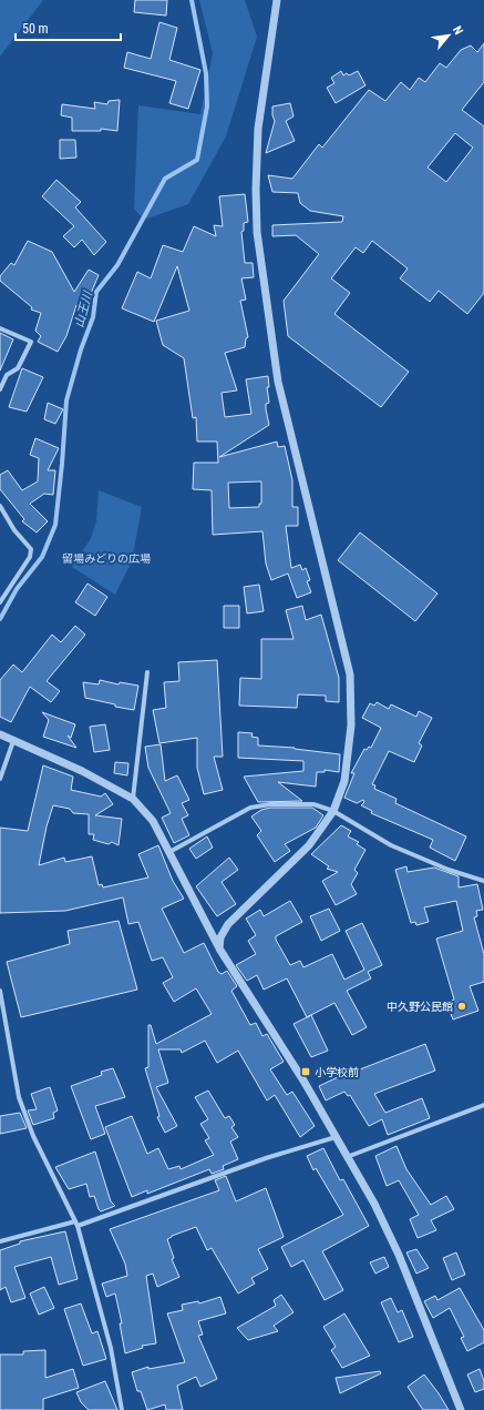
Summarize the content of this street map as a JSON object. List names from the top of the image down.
{
  "water": ["山王川"],
  "parks": ["留場みどりの広場"],
  "places": {
    "other": ["中久野公民館"],
    "transit": ["小学校前"]
  },
  "scale_bar": "50 m",
  "north": "top right"
}
